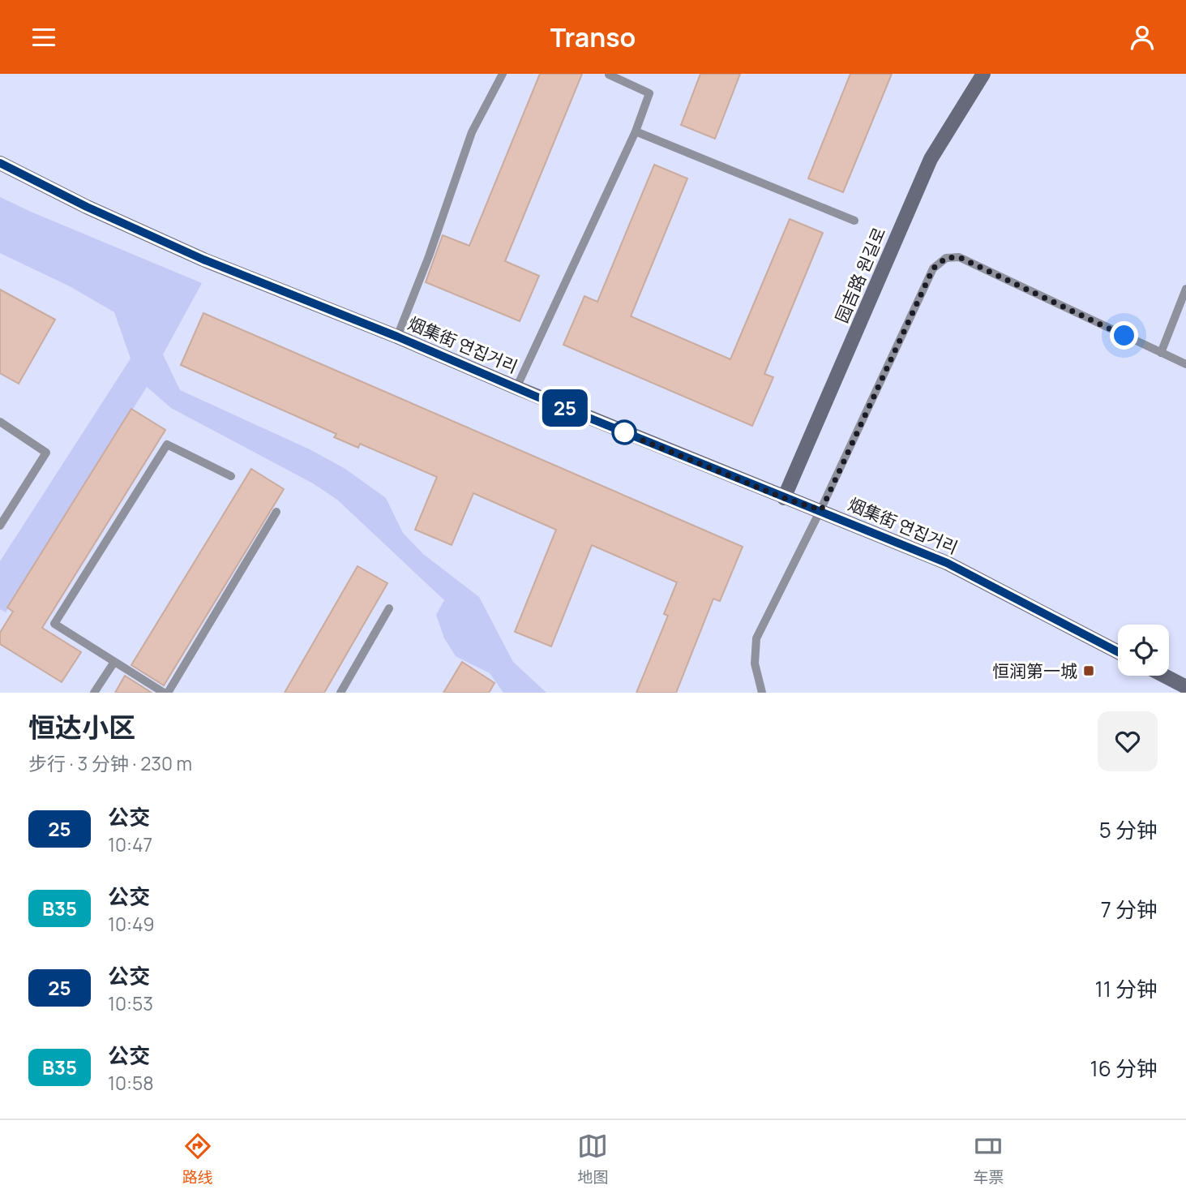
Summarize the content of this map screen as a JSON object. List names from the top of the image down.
{
  "streets": {
    "main road": ["园吉路 원길로", "烟集街 연집거리"]
  },
  "crossings": [
    ["园吉路 원길로", "烟集街 연집거리"]
  ],
  "places": {
    "transit": ["恒润第一城"]
  },
  "lines": ["bus line 25"],
  "page": {
    "header": "Transo",
    "on_map": "25",
    "heading": ["恒达小区", "步行 · 3 分钟 · 230 m"],
    "list": [
      {
        "mark": "25",
        "name": "公交",
        "note": "10:47",
        "value": "5 分钟"
      },
      {
        "mark": "B35",
        "name": "公交",
        "note": "10:49",
        "value": "7 分钟"
      },
      {
        "mark": "25",
        "name": "公交",
        "note": "10:53",
        "value": "11 分钟"
      },
      {
        "mark": "B35",
        "name": "公交",
        "note": "10:58",
        "value": "16 分钟"
      }
    ],
    "tabs": ["路线", "地图", "车票"]
  }
}
